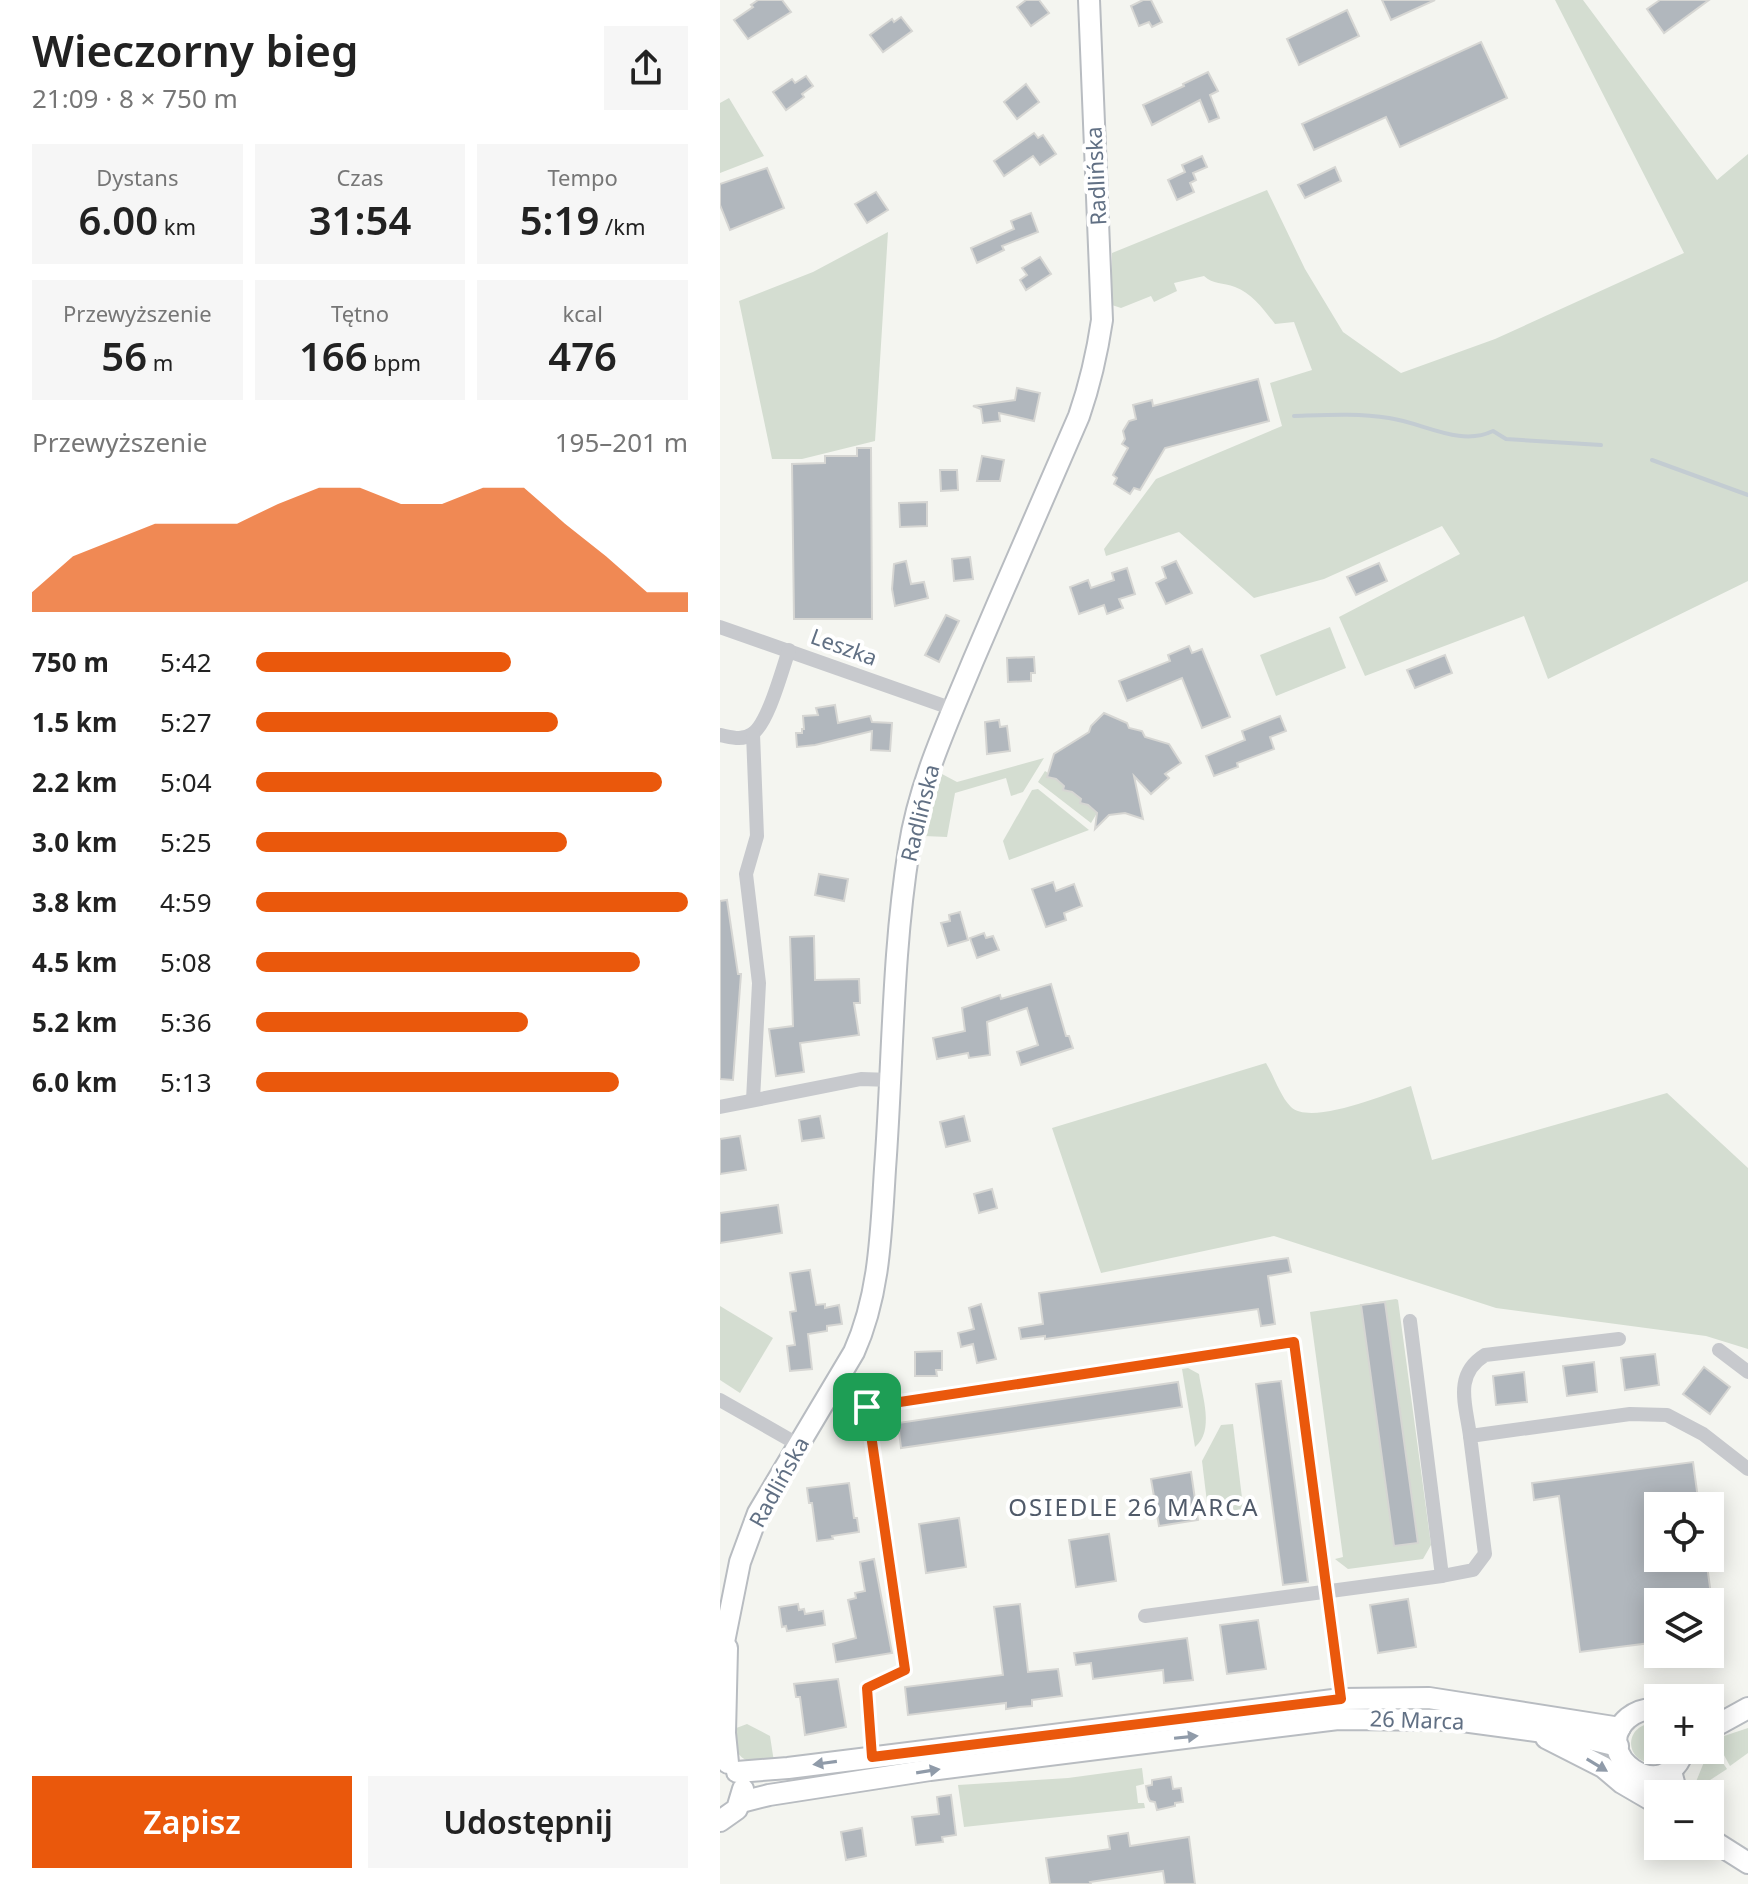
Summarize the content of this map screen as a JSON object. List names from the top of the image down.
{
  "streets": {
    "street": ["Radlińska", "Leszka", "26 Marca"]
  },
  "crossings": [
    ["Radlińska", "Leszka"],
    ["Radlińska", "26 Marca"]
  ],
  "districts": ["OSIEDLE 26 MARCA"],
  "page": {
    "heading": ["Wieczorny bieg", "21:09 · 8 × 750 m"],
    "stats": [
      ["Dystans", "6.00 km"],
      ["Czas", "31:54"],
      ["Tempo", "5:19 /km"],
      ["Przewyższenie", "56 m"],
      ["Tętno", "166 bpm"],
      ["kcal", "476"]
    ],
    "chart": ["Przewyższenie", "195–201 m"],
    "list": [
      {
        "name": "750 m",
        "note": "5:42"
      },
      {
        "name": "1.5 km",
        "note": "5:27"
      },
      {
        "name": "2.2 km",
        "note": "5:04"
      },
      {
        "name": "3.0 km",
        "note": "5:25"
      },
      {
        "name": "3.8 km",
        "note": "4:59"
      },
      {
        "name": "4.5 km",
        "note": "5:08"
      },
      {
        "name": "5.2 km",
        "note": "5:36"
      },
      {
        "name": "6.0 km",
        "note": "5:13"
      }
    ],
    "map_buttons": ["+", "−"],
    "buttons": ["Zapisz", "Udostępnij"]
  }
}
